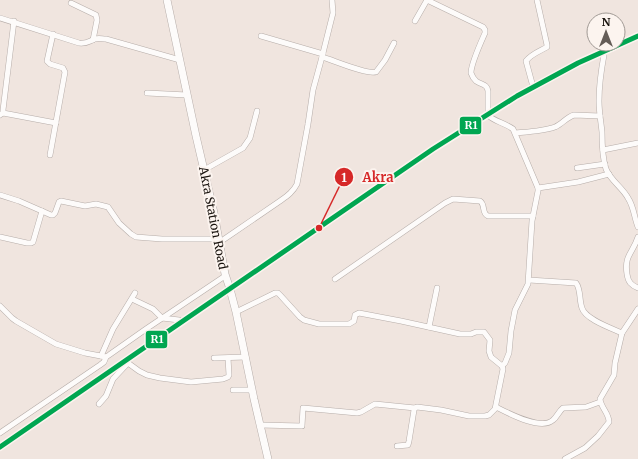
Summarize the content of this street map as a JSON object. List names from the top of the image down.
{
  "streets": {
    "main road": ["Akra Station Road"]
  },
  "places": ["Akra"],
  "lines": ["transit line R1"],
  "north": "top"
}
